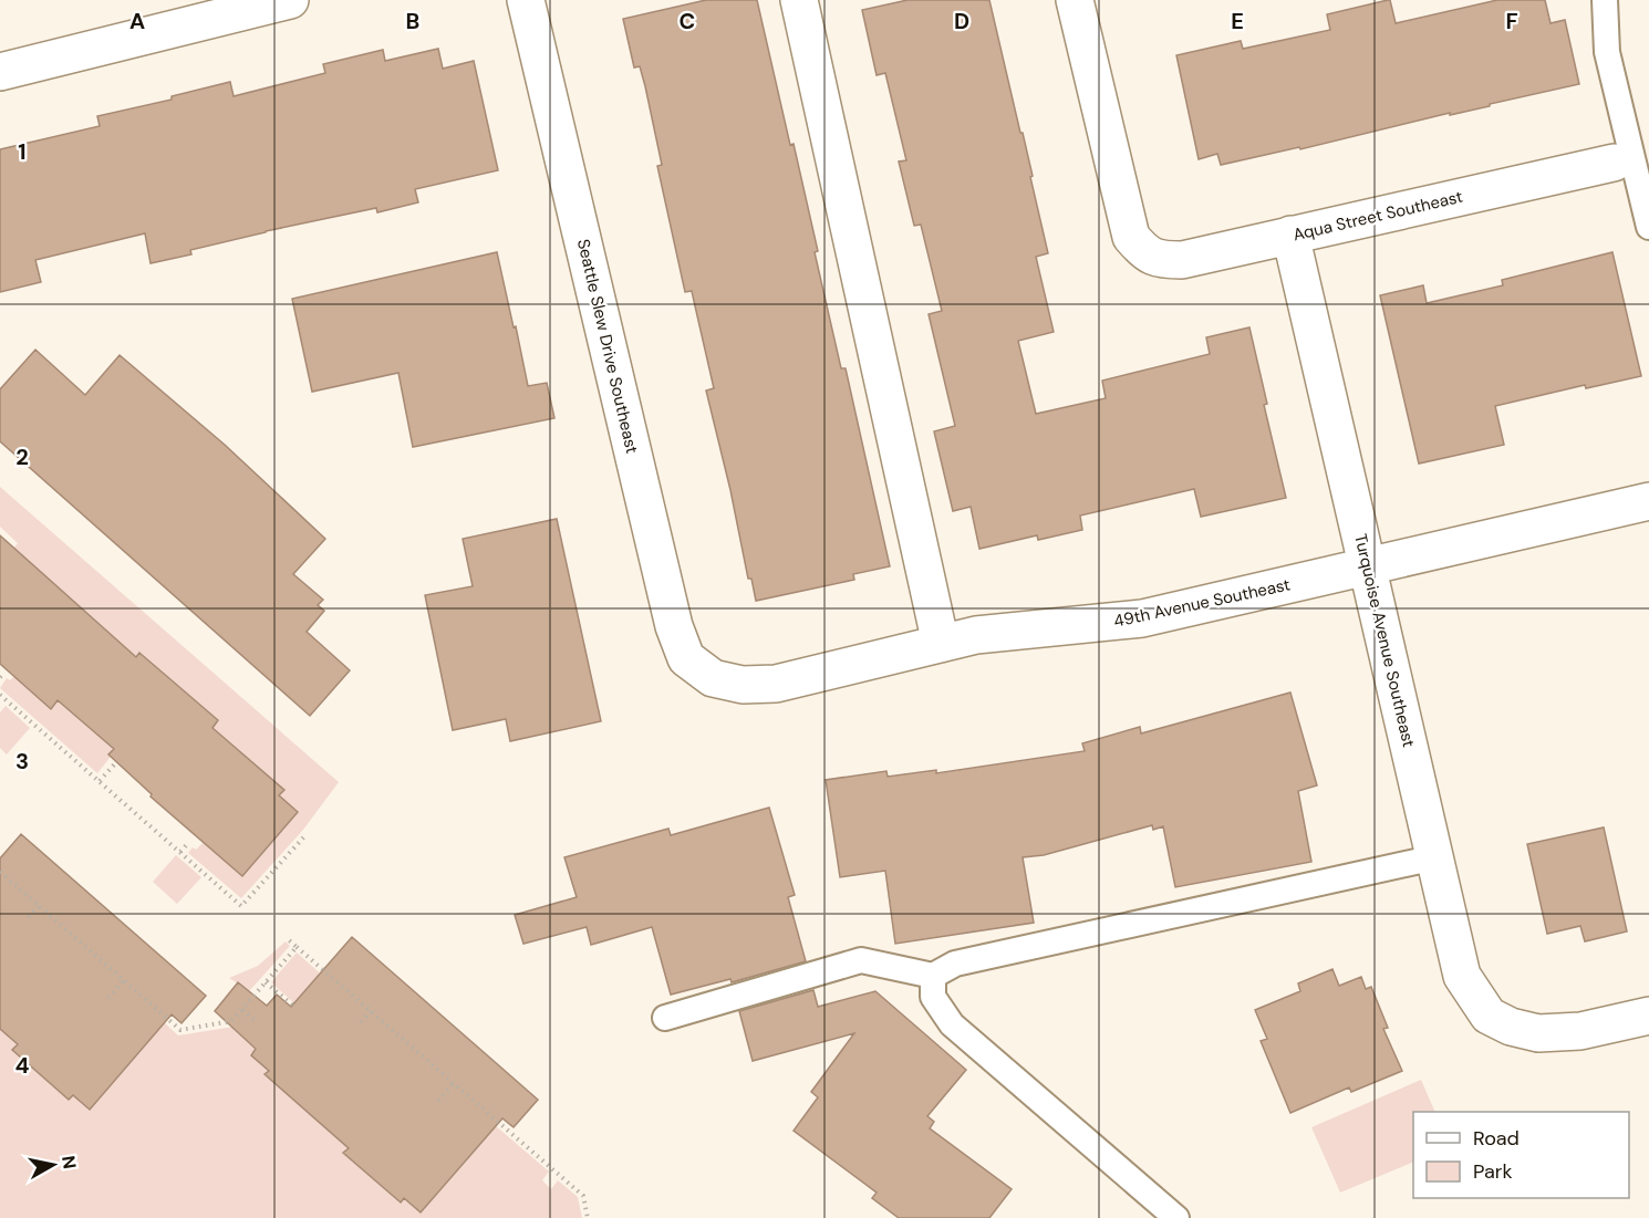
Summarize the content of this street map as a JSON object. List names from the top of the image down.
{
  "streets": {
    "street": [
      "Aqua Street Southeast",
      "Seattle Slew Drive Southeast",
      "49th Avenue Southeast",
      "Turquoise Avenue Southeast"
    ]
  },
  "crossings": [
    ["Aqua Street Southeast", "Turquoise Avenue Southeast"],
    ["Seattle Slew Drive Southeast", "49th Avenue Southeast"],
    ["49th Avenue Southeast", "Turquoise Avenue Southeast"]
  ],
  "legend": ["Road", "Park"],
  "north": "right",
  "grid": {
    "columns": [
      "A",
      "B",
      "C",
      "D",
      "E",
      "F"
    ],
    "rows": [
      "1",
      "2",
      "3",
      "4"
    ]
  }
}
